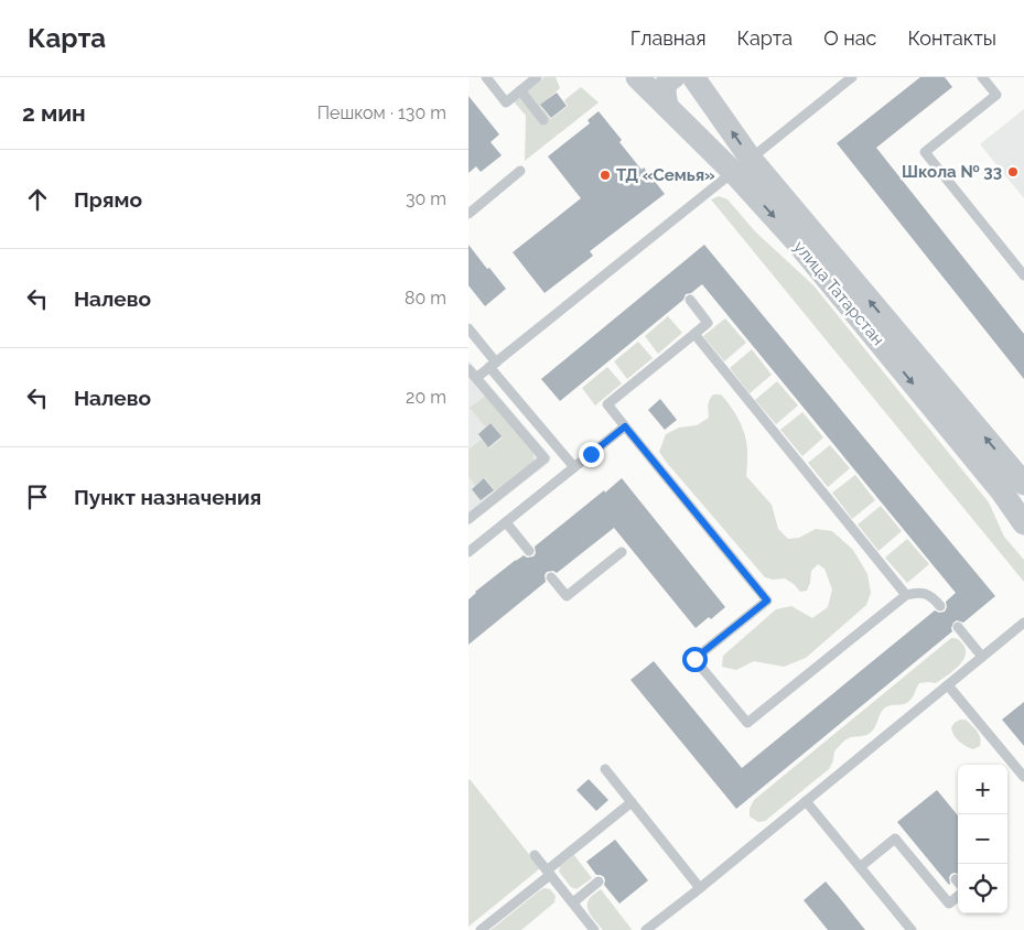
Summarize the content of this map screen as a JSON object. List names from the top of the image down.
{
  "streets": {
    "street": ["улица Татарстан"]
  },
  "places": ["Школа № 33", "ТД «Семья»"],
  "page": {
    "header": "Карта",
    "nav": [
      "Главная",
      "Карта",
      "О нас",
      "Контакты"
    ],
    "heading": ["2 мин", "Пешком · 130 m"],
    "list": [
      ["Прямо", "30 m"],
      ["Налево", "80 m"],
      ["Налево", "20 m"],
      "Пункт назначения"
    ],
    "map_buttons": ["+", "−"]
  }
}
